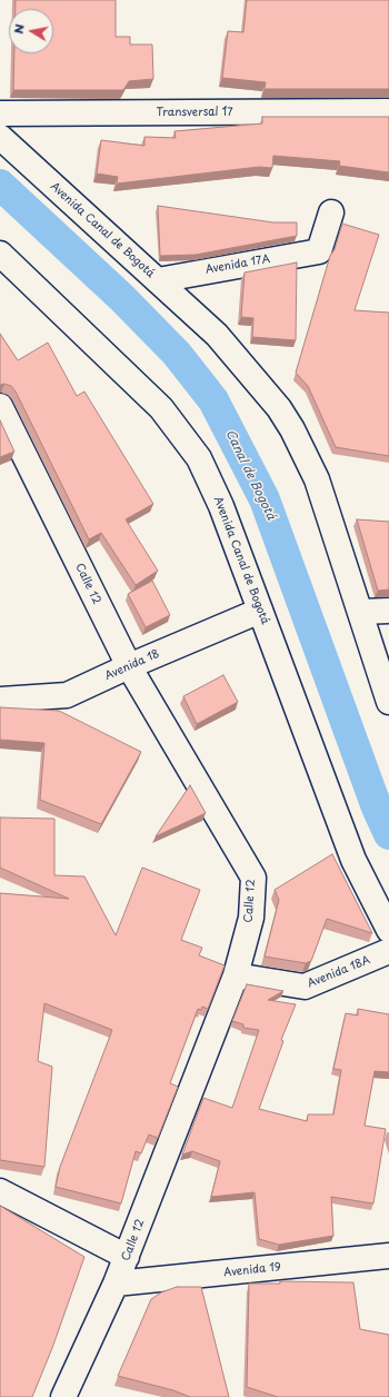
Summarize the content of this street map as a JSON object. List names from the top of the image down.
{
  "streets": {
    "street": [
      "Transversal 17",
      "Avenida Canal de Bogotá",
      "Avenida 17A",
      "Calle 12",
      "Avenida 18",
      "Avenida 18A",
      "Avenida 19"
    ]
  },
  "crossings": [
    ["Avenida Canal de Bogotá", "Avenida 17A"],
    ["Avenida Canal de Bogotá", "Avenida 18"],
    ["Calle 12", "Avenida 18"],
    ["Calle 12", "Avenida 18A"],
    ["Calle 12", "Avenida 19"]
  ],
  "water": ["Canal de Bogotá"],
  "north": "left"
}
